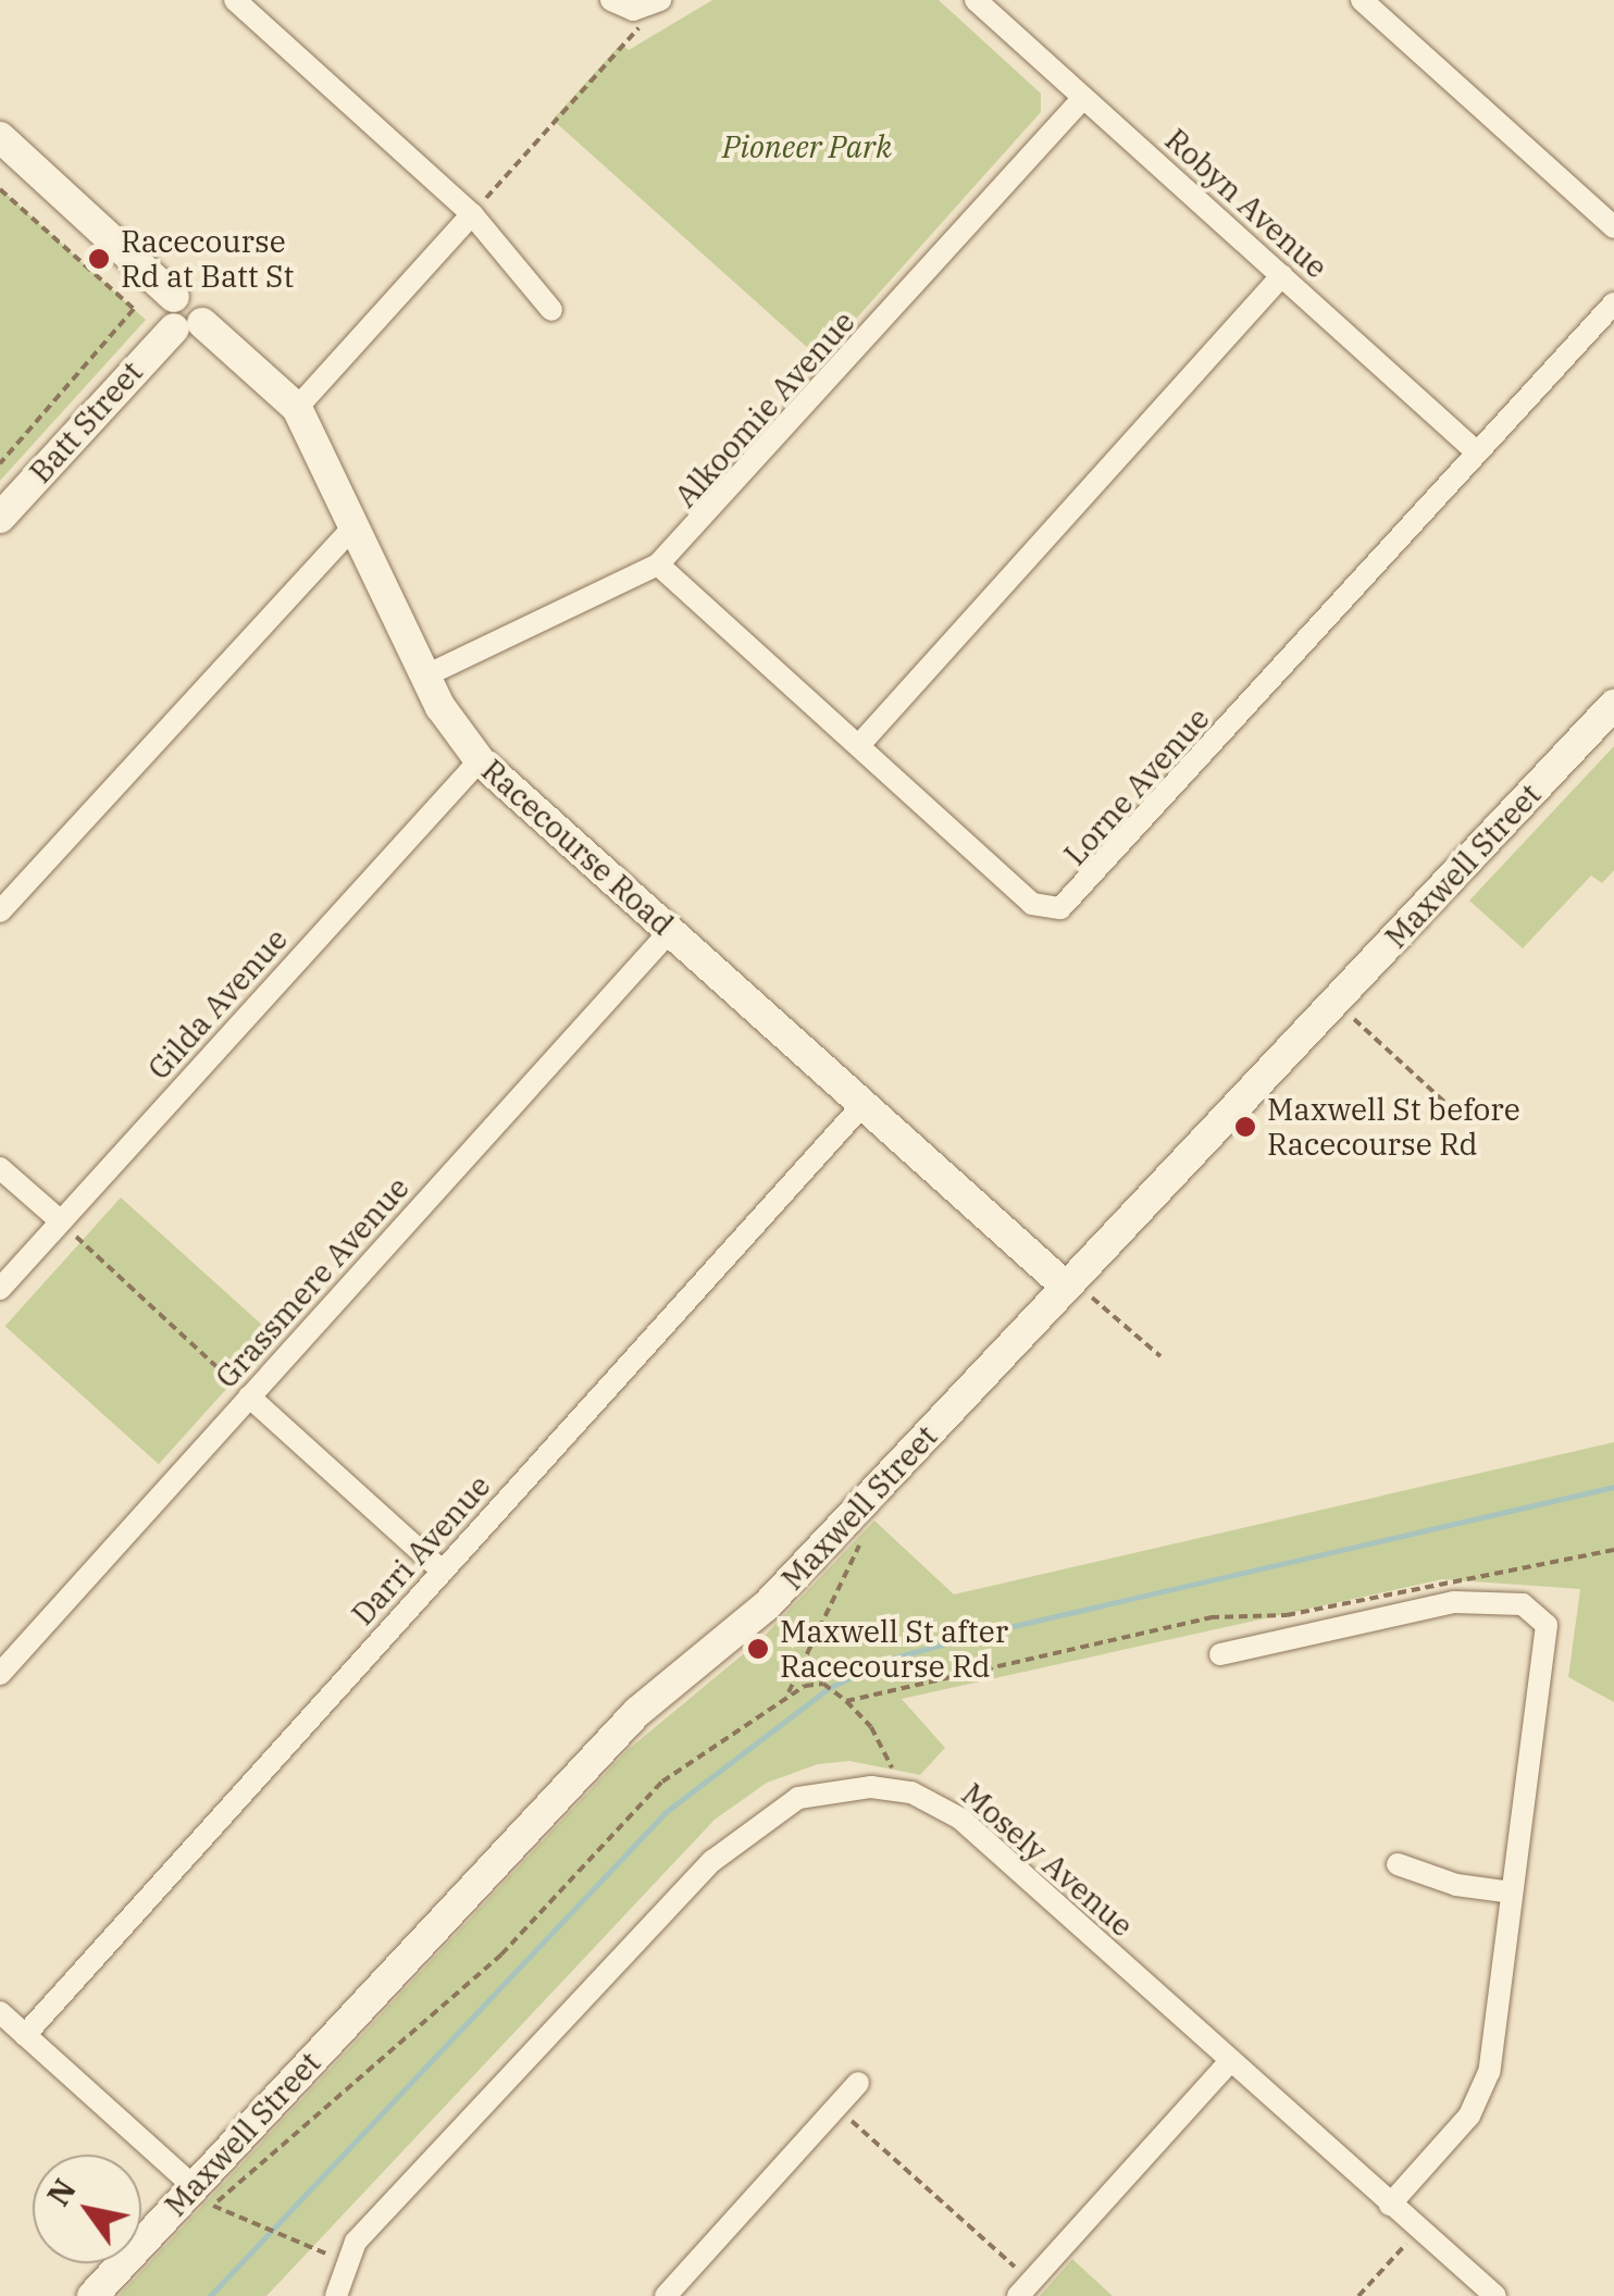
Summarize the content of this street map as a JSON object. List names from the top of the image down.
{
  "streets": {
    "main road": ["Batt Street", "Racecourse Road", "Maxwell Street"],
    "street": [
      "Robyn Avenue",
      "Alkoomie Avenue",
      "Lorne Avenue",
      "Gilda Avenue",
      "Grassmere Avenue",
      "Darri Avenue",
      "Mosely Avenue"
    ]
  },
  "crossings": [
    ["Robyn Avenue", "Alkoomie Avenue"],
    ["Robyn Avenue", "Lorne Avenue"],
    ["Alkoomie Avenue", "Lorne Avenue"],
    ["Alkoomie Avenue", "Racecourse Road"],
    ["Batt Street", "Racecourse Road"],
    ["Racecourse Road", "Maxwell Street"],
    ["Racecourse Road", "Gilda Avenue"],
    ["Racecourse Road", "Grassmere Avenue"],
    ["Racecourse Road", "Darri Avenue"]
  ],
  "parks": ["Pioneer Park"],
  "places": ["Racecourse Rd at Batt St", "Maxwell St before Racecourse Rd", "Maxwell St after Racecourse Rd"],
  "north": "top left"
}
